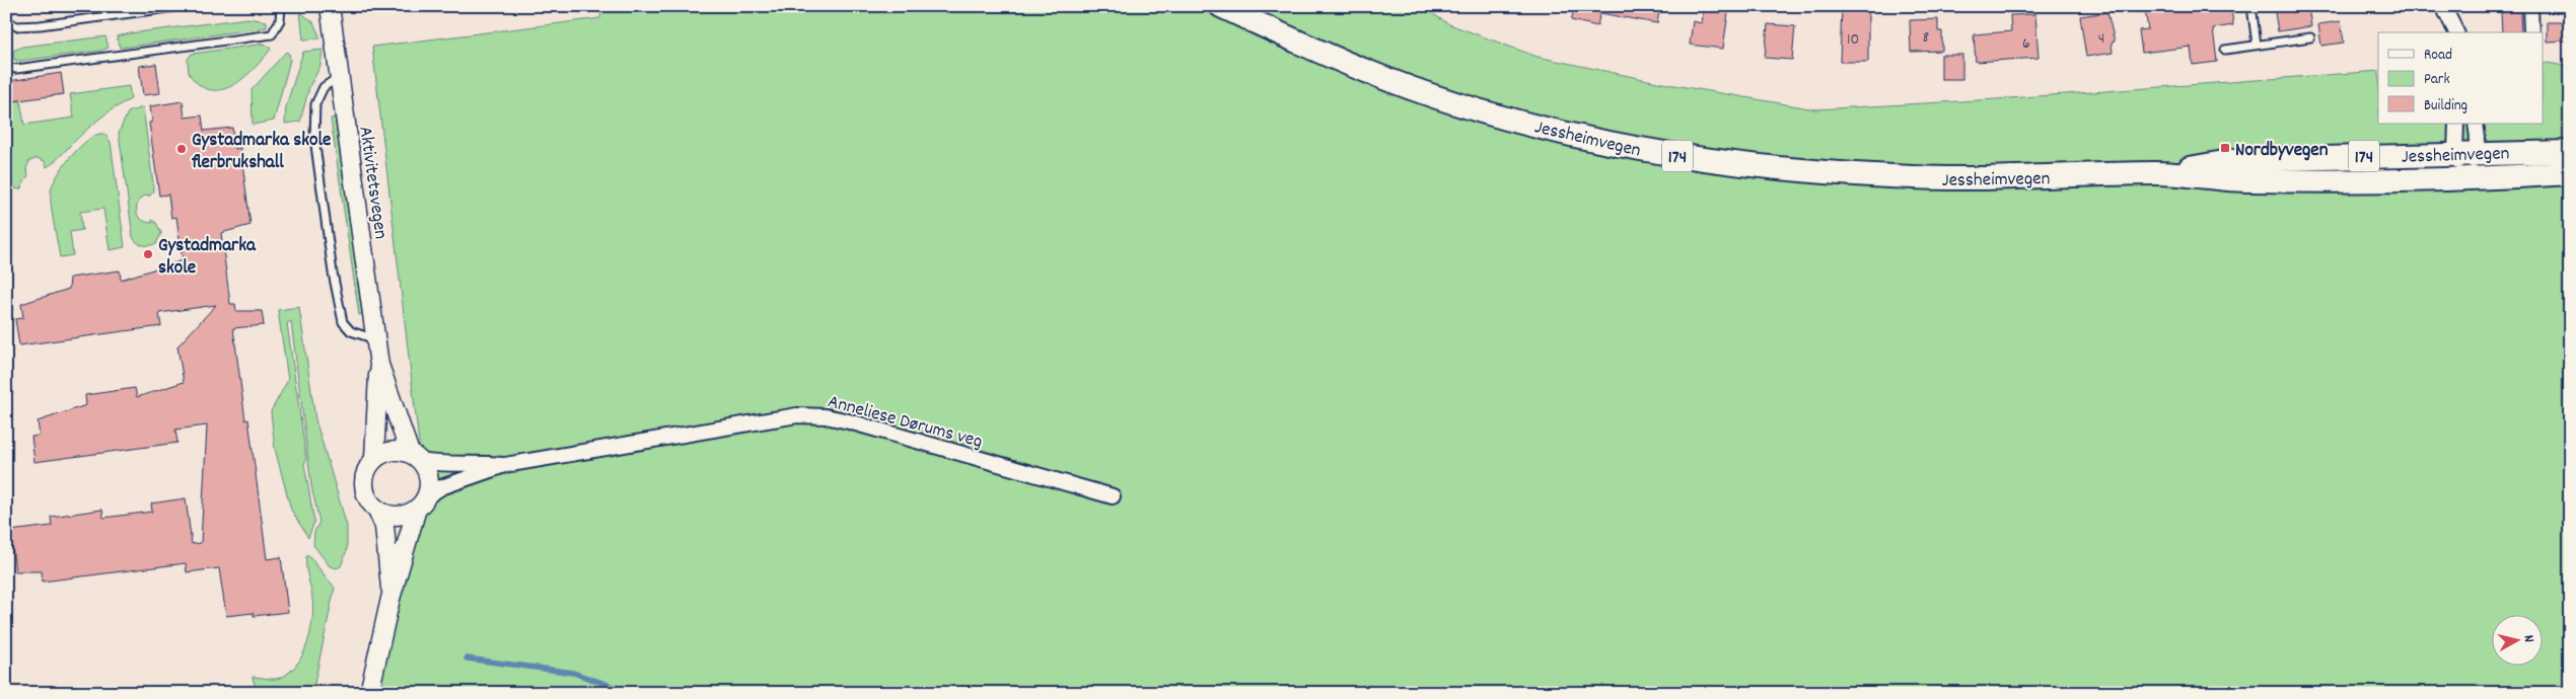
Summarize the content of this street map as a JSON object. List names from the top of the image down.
{
  "streets": {
    "main road": ["Jessheimvegen", "174"],
    "street": ["Aktivitetsvegen", "Anneliese Dørums veg"]
  },
  "crossings": [
    ["Aktivitetsvegen", "Anneliese Dørums veg"]
  ],
  "places": {
    "transit": ["Nordbyvegen"],
    "other": ["Gystadmarka skole flerbrukshall", "Gystadmarka skole"]
  },
  "house_numbers": [
    "8",
    "4",
    "10",
    "6"
  ],
  "legend": ["Road", "Park", "Building"],
  "north": "right"
}
